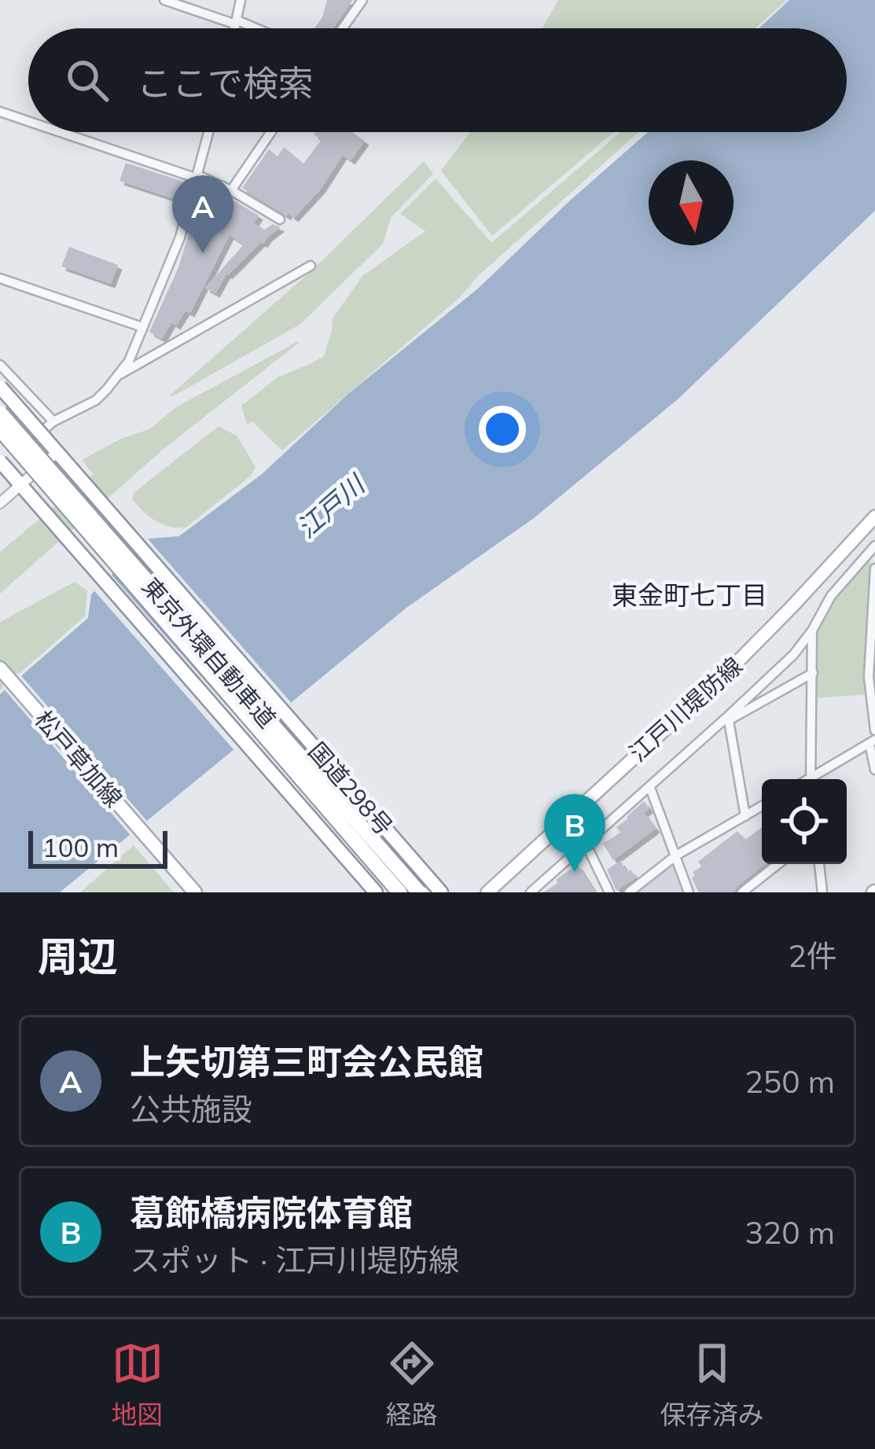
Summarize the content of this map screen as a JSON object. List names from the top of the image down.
{
  "streets": {
    "highway": ["東京外環自動車道"],
    "main road": ["江戸川堤防線", "松戸草加線", "国道298号"]
  },
  "districts": ["東金町七丁目"],
  "water": ["江戸川"],
  "scale_bar": "100 m",
  "north": "bottom",
  "page": {
    "search": "ここで検索",
    "pins": ["A", "B"],
    "scale": "100 m",
    "heading": ["周辺", "2件"],
    "list": [
      {
        "mark": "A",
        "name": "上矢切第三町会公民館",
        "note": "公共施設",
        "value": "250 m"
      },
      {
        "mark": "B",
        "name": "葛飾橋病院体育館",
        "note": "スポット · 江戸川堤防線",
        "value": "320 m"
      }
    ],
    "nav": ["地図", "経路", "保存済み"]
  }
}
